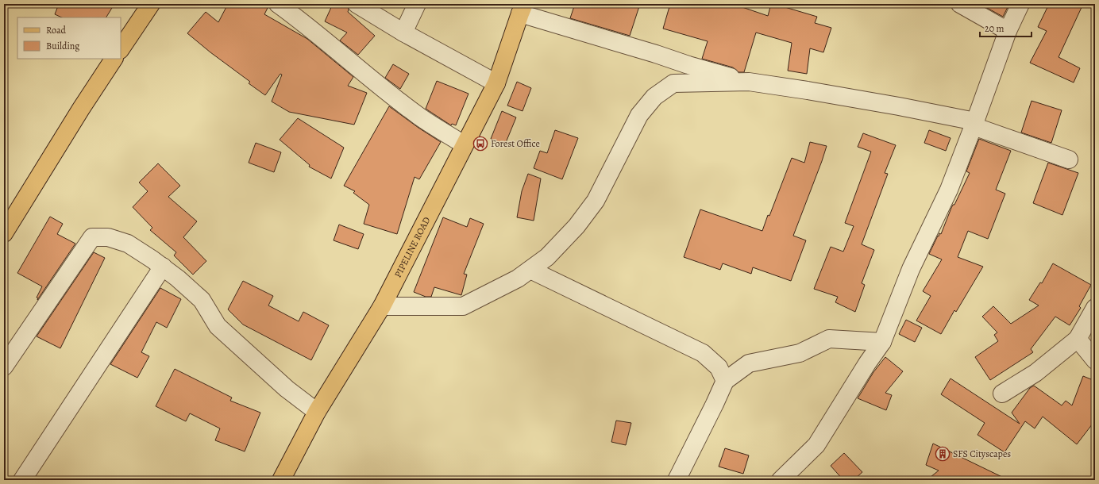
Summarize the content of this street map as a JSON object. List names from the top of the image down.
{
  "streets": {
    "main road": ["PIPELINE ROAD"]
  },
  "places": {
    "bus stop": ["Forest Office"],
    "building": ["SFS Cityscapes"]
  },
  "legend": ["Road", "Building"],
  "scale_bar": "20 m"
}
